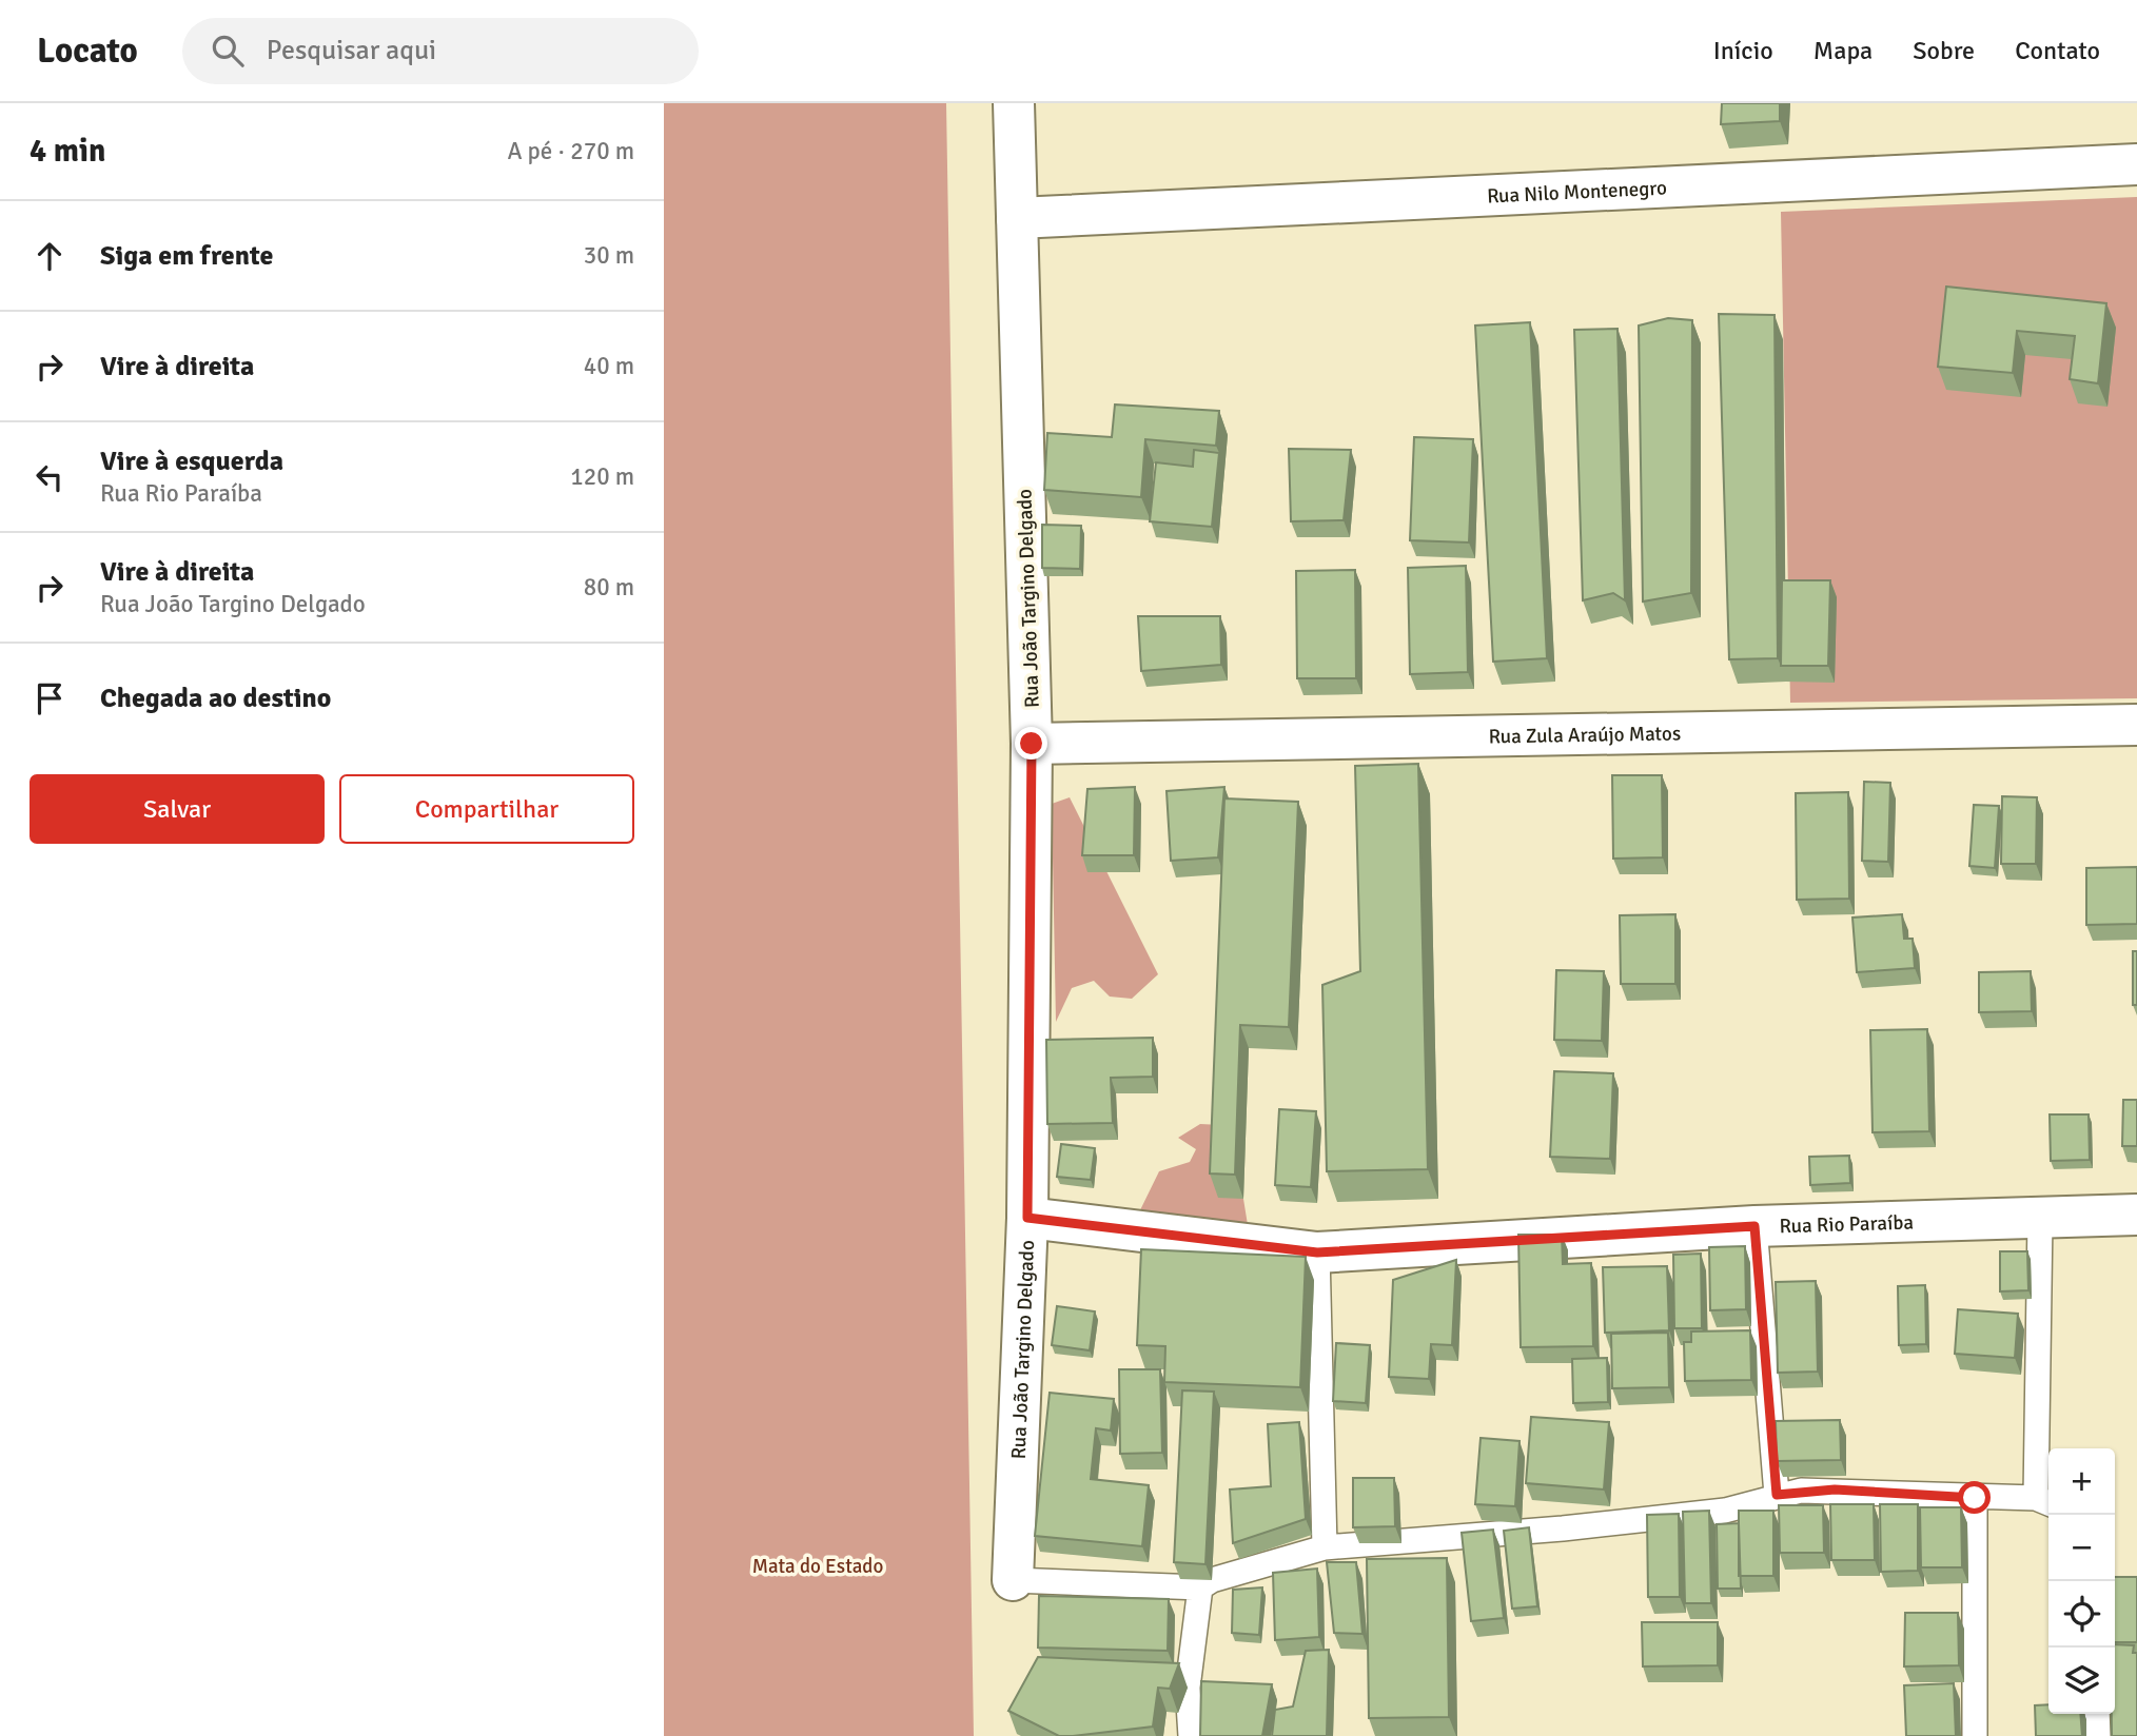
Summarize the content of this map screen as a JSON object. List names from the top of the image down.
{
  "streets": {
    "street": [
      "Rua Nilo Montenegro",
      "Rua João Targino Delgado",
      "Rua Zula Araújo Matos",
      "Rua Rio Paraíba"
    ]
  },
  "crossings": [
    ["Rua Nilo Montenegro", "Rua João Targino Delgado"],
    ["Rua João Targino Delgado", "Rua Zula Araújo Matos"],
    ["Rua João Targino Delgado", "Rua Rio Paraíba"]
  ],
  "parks": ["Mata do Estado"],
  "page": {
    "header": "Locato",
    "search": "Pesquisar aqui",
    "nav": [
      "Início",
      "Mapa",
      "Sobre",
      "Contato"
    ],
    "heading": ["4 min", "A pé · 270 m"],
    "list": [
      ["Siga em frente", "30 m"],
      ["Vire à direita", "40 m"],
      ["Vire à esquerda", "Rua Rio Paraíba", "120 m"],
      ["Vire à direita", "Rua João Targino Delgado", "80 m"],
      "Chegada ao destino"
    ],
    "buttons": ["Salvar", "Compartilhar"],
    "map_buttons": ["+", "−"]
  }
}
